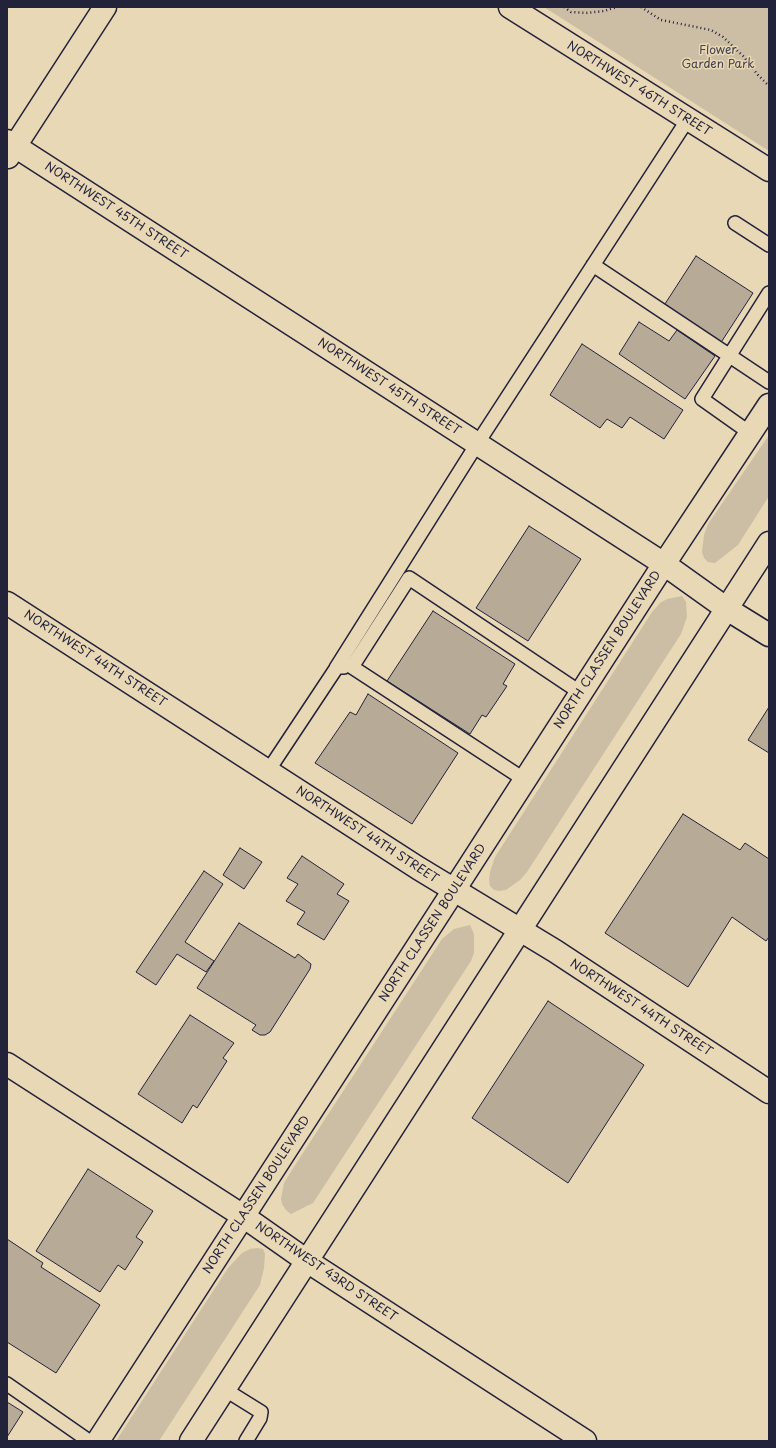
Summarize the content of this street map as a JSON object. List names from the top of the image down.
{
  "streets": {
    "street": [
      "NORTHWEST 46TH STREET",
      "NORTHWEST 45TH STREET",
      "NORTH CLASSEN BOULEVARD",
      "NORTHWEST 44TH STREET",
      "NORTHWEST 43RD STREET"
    ]
  },
  "crossings": [
    ["NORTHWEST 45TH STREET", "NORTH CLASSEN BOULEVARD"],
    ["NORTH CLASSEN BOULEVARD", "NORTHWEST 44TH STREET"],
    ["NORTH CLASSEN BOULEVARD", "NORTHWEST 43RD STREET"]
  ],
  "parks": ["Flower Garden Park"]
}
